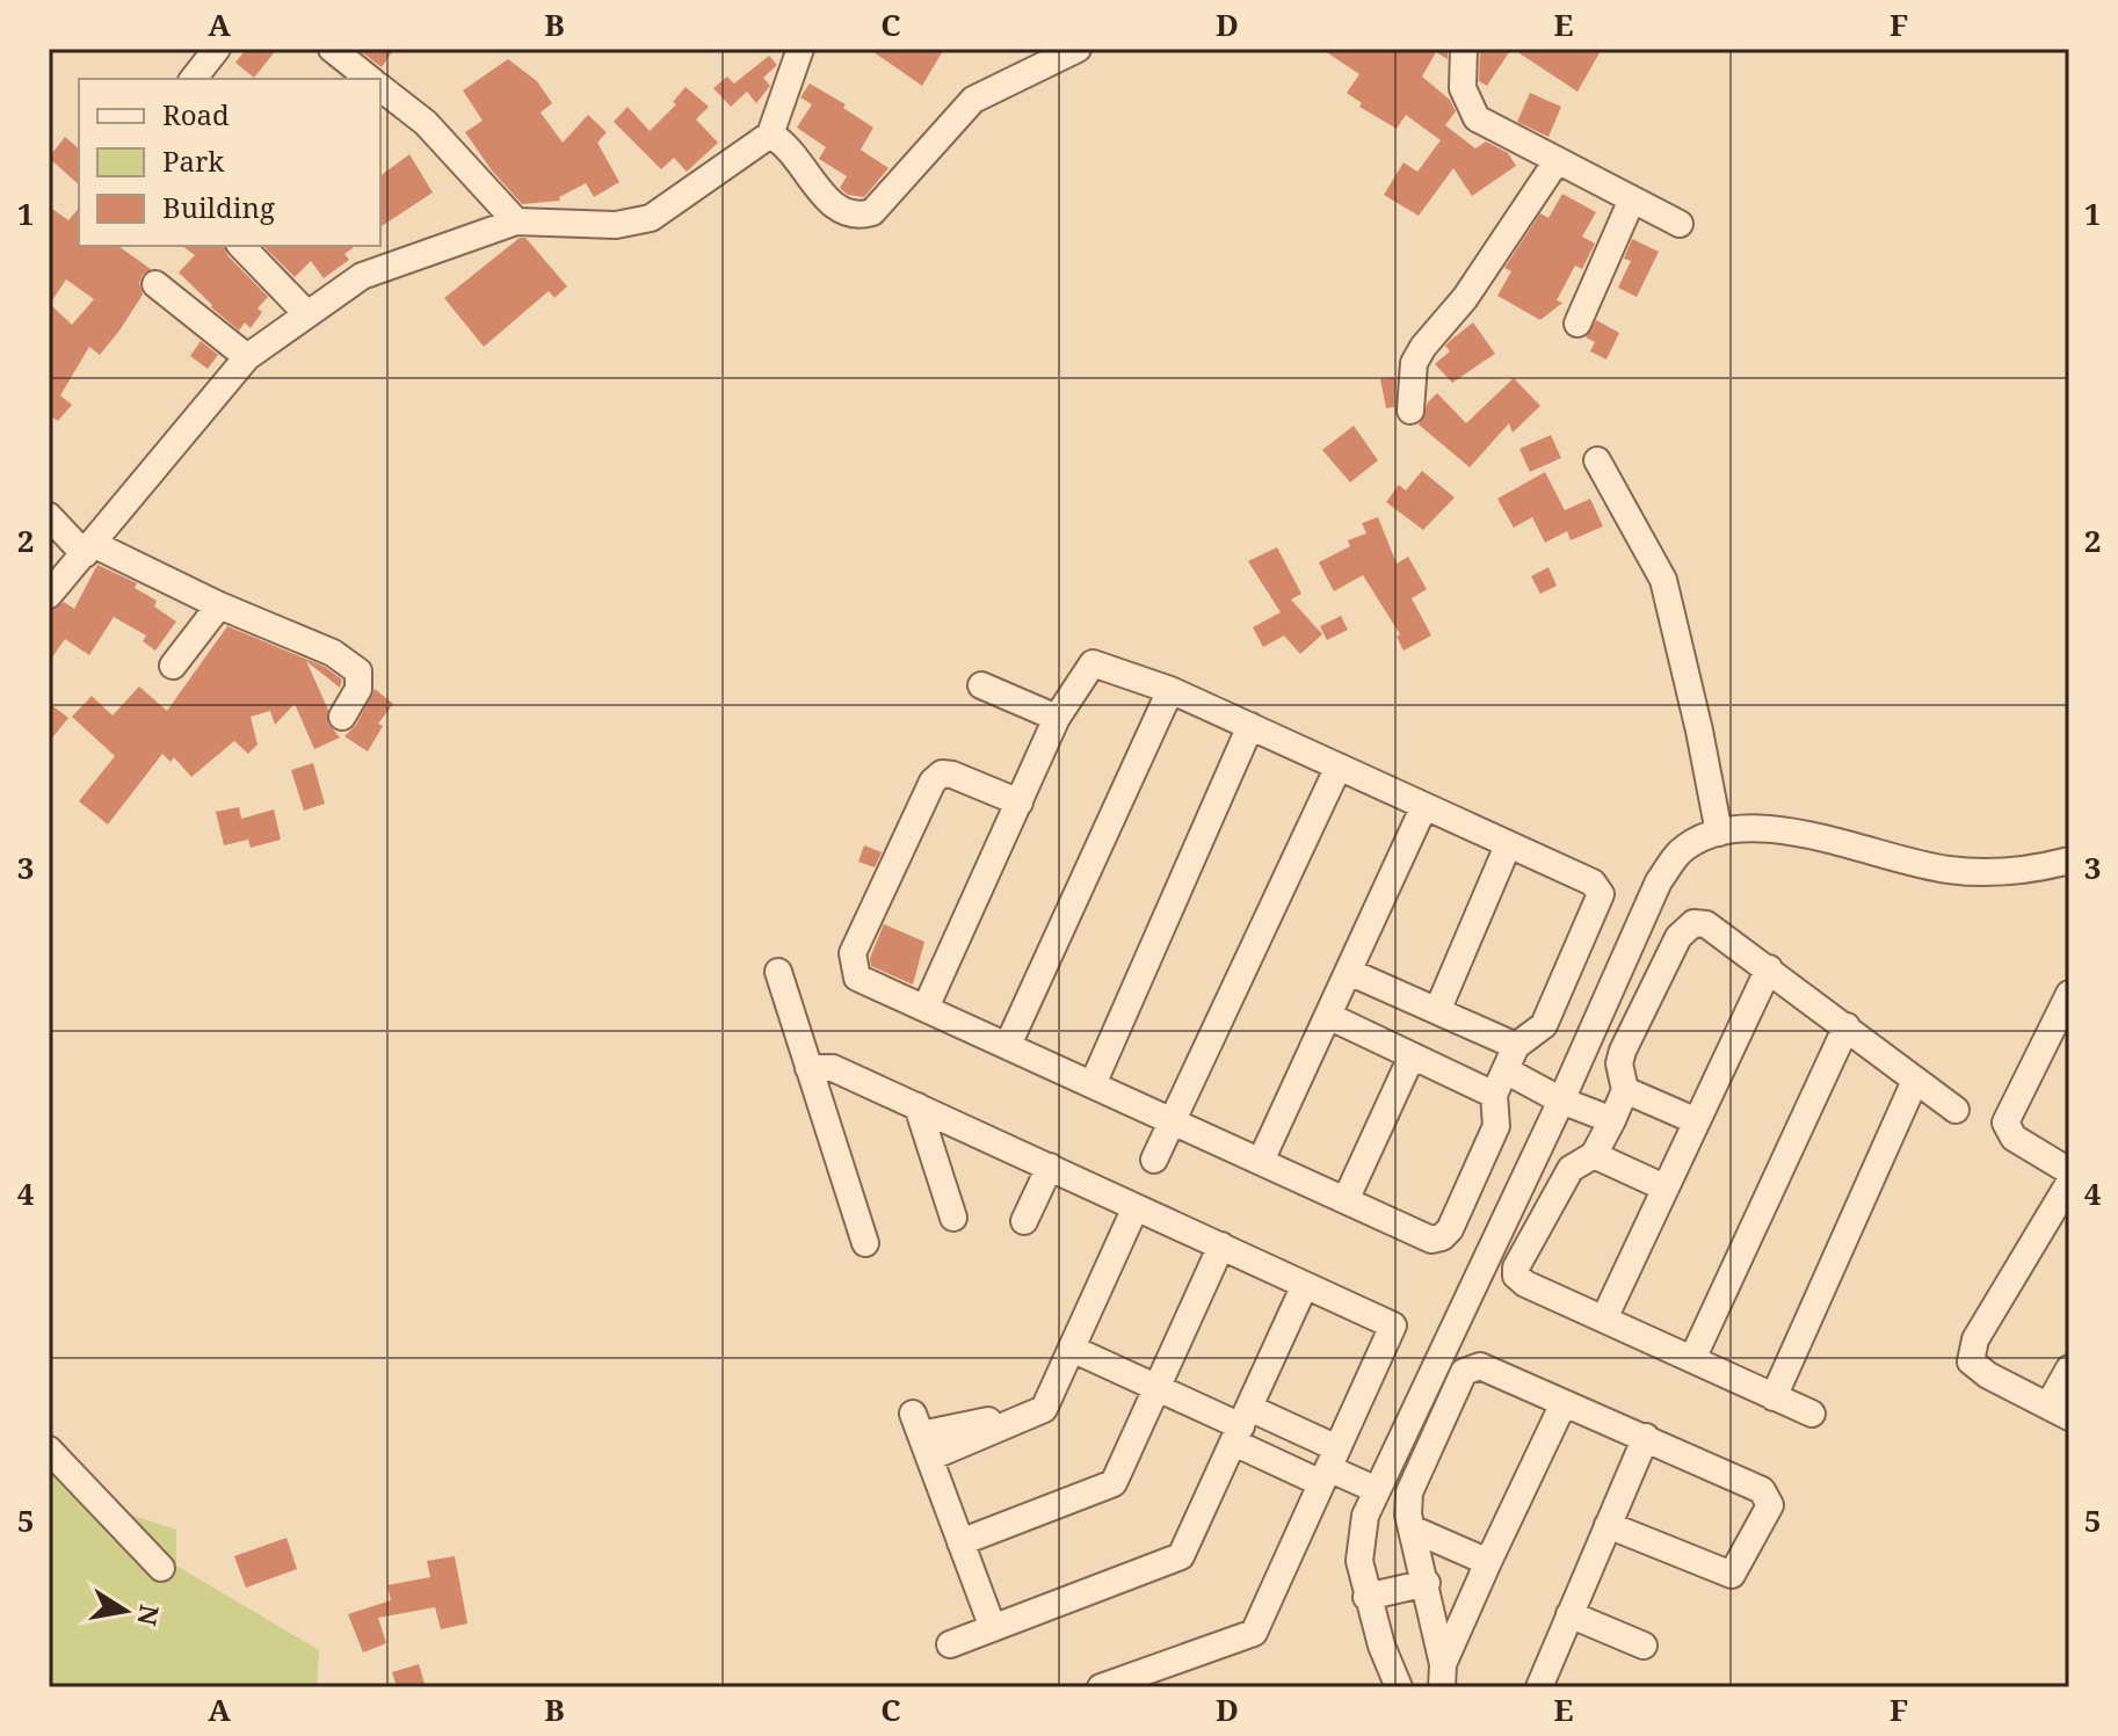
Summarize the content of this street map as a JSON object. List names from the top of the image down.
{
  "legend": ["Road", "Park", "Building"],
  "north": "right",
  "grid": {
    "columns": [
      "A",
      "B",
      "C",
      "D",
      "E",
      "F"
    ],
    "rows": [
      "1",
      "2",
      "3",
      "4",
      "5"
    ]
  }
}
